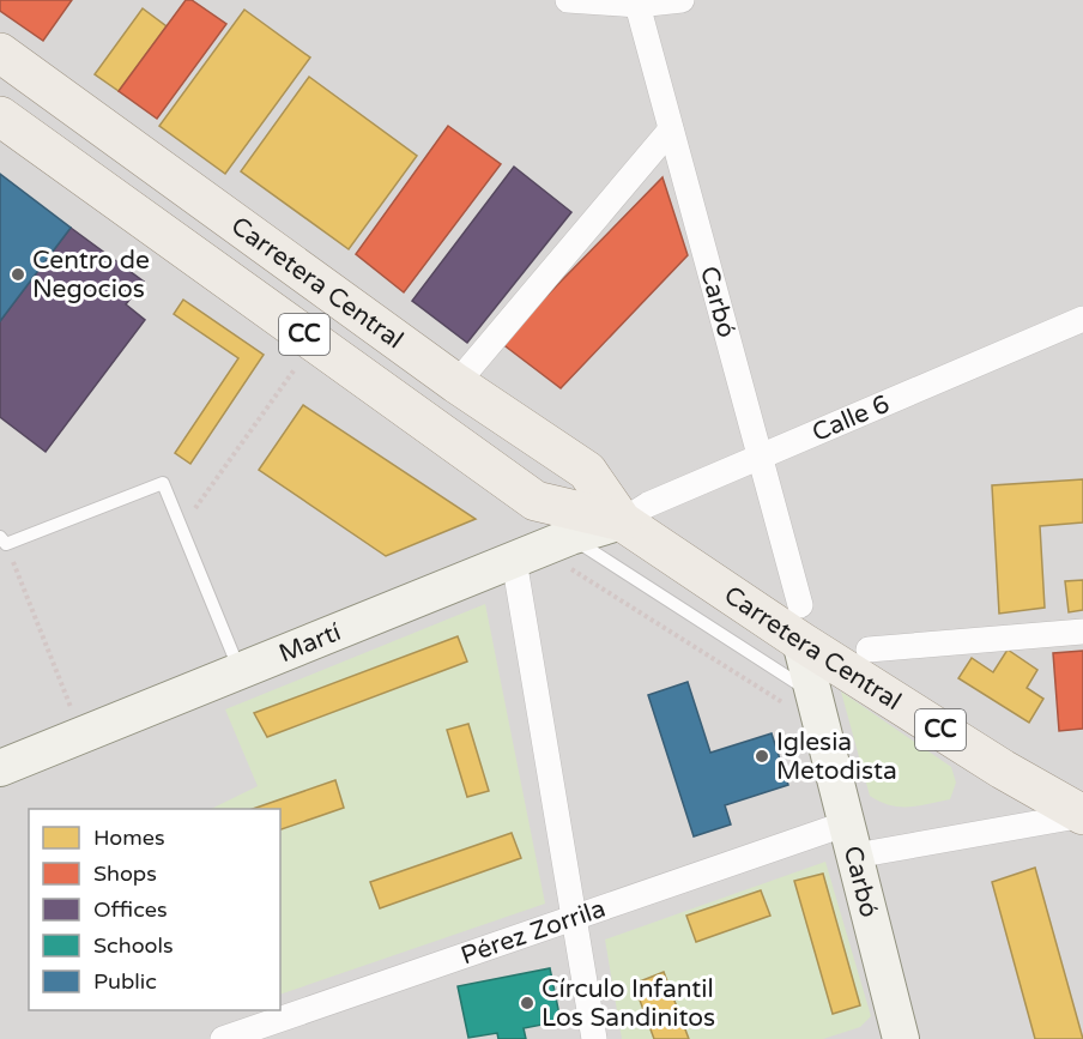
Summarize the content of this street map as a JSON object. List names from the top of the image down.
{
  "streets": {
    "main road": [
      "Carretera Central",
      "Carbó",
      "CC",
      "Martí"
    ],
    "street": ["Calle 6", "Pérez Zorrila"]
  },
  "crossings": [
    ["Carretera Central", "Carbó"],
    ["Carretera Central", "Calle 6"],
    ["Carretera Central", "Martí"],
    ["Carretera Central", "Pérez Zorrila"],
    ["Carbó", "Calle 6"],
    ["Carbó", "Pérez Zorrila"],
    ["Calle 6", "Martí"]
  ],
  "places": ["Centro de Negocios", "Iglesia Metodista", "Círculo Infantil Los Sandinitos"],
  "legend": [
    "Homes",
    "Shops",
    "Offices",
    "Schools",
    "Public"
  ]
}
